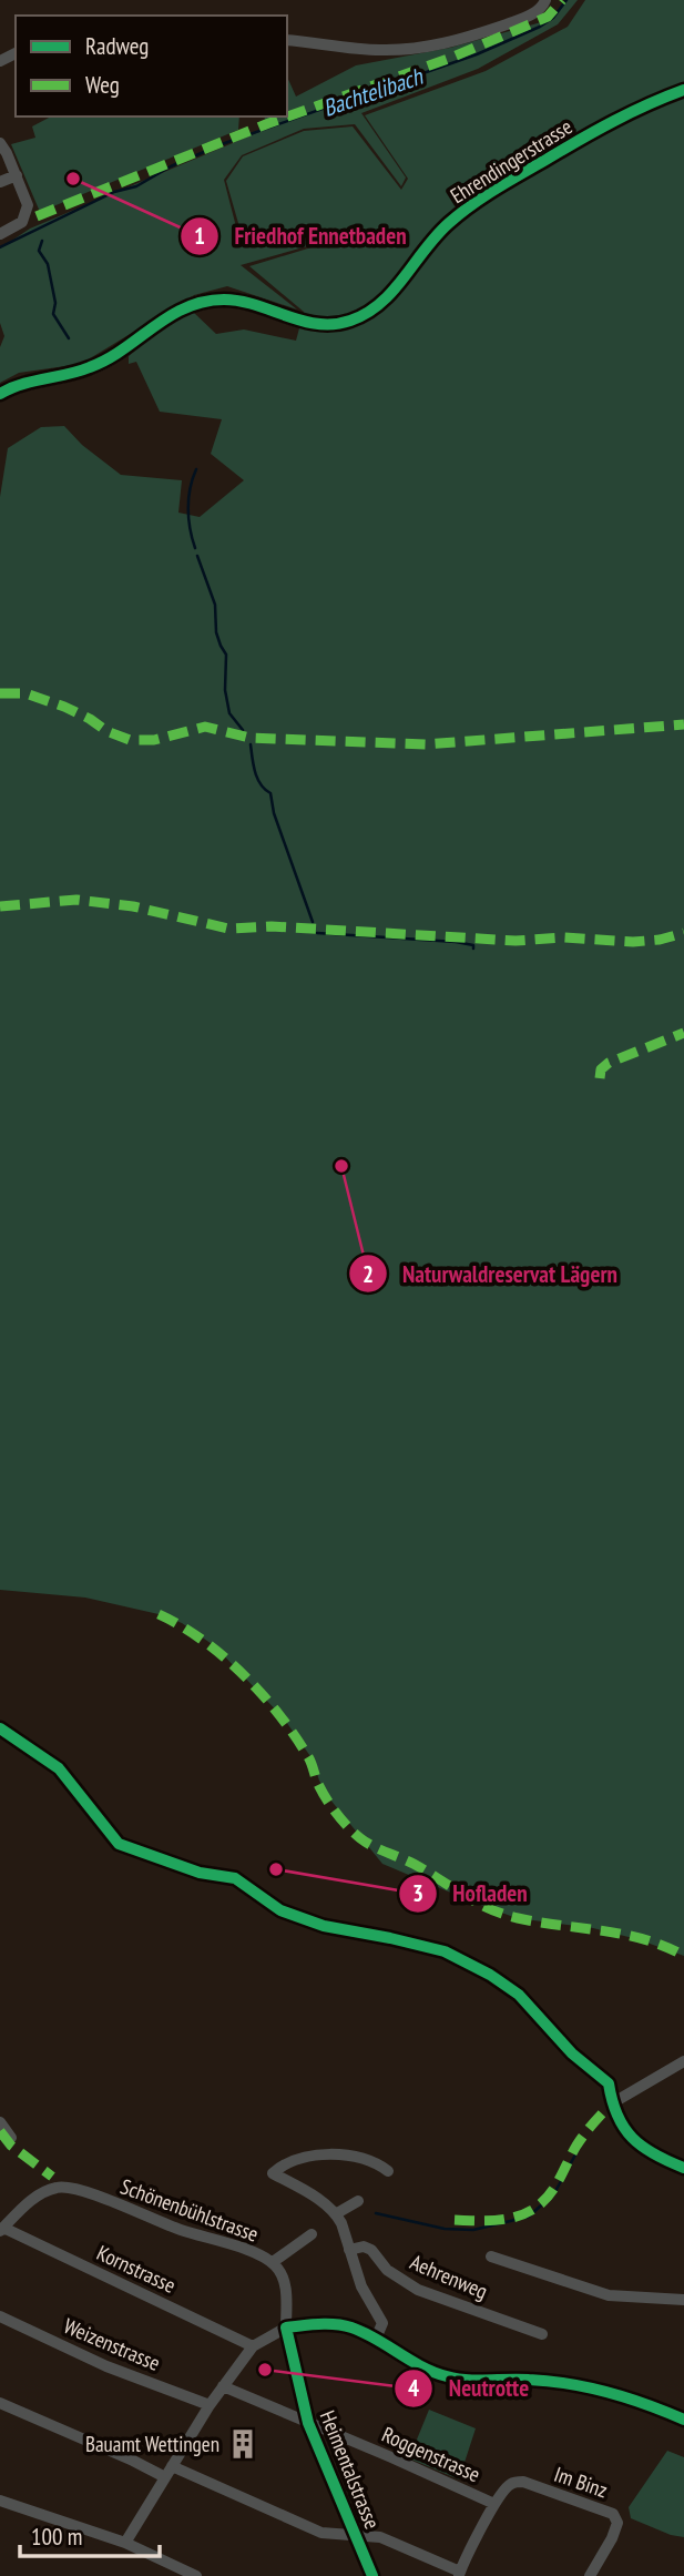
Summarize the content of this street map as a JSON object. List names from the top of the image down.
{
  "streets": {
    "main road": ["Ehrendingerstrasse"],
    "street": [
      "Schönenbühlstrasse",
      "Kornstrasse",
      "Aehrenweg",
      "Weizenstrasse",
      "Roggenstrasse",
      "Heimentalstrasse",
      "Im Binz"
    ]
  },
  "crossings": [
    ["Schönenbühlstrasse", "Kornstrasse"],
    ["Schönenbühlstrasse", "Heimentalstrasse"],
    ["Roggenstrasse", "Heimentalstrasse"],
    ["Roggenstrasse", "Im Binz"]
  ],
  "water": ["Bachtelibach"],
  "places": {
    "other": [
      "Friedhof Ennetbaden",
      "Naturwaldreservat Lägern",
      "Hofladen",
      "Neutrotte"
    ],
    "building": ["Bauamt Wettingen"]
  },
  "legend": ["Radweg", "Weg"],
  "scale_bar": "100 m"
}
